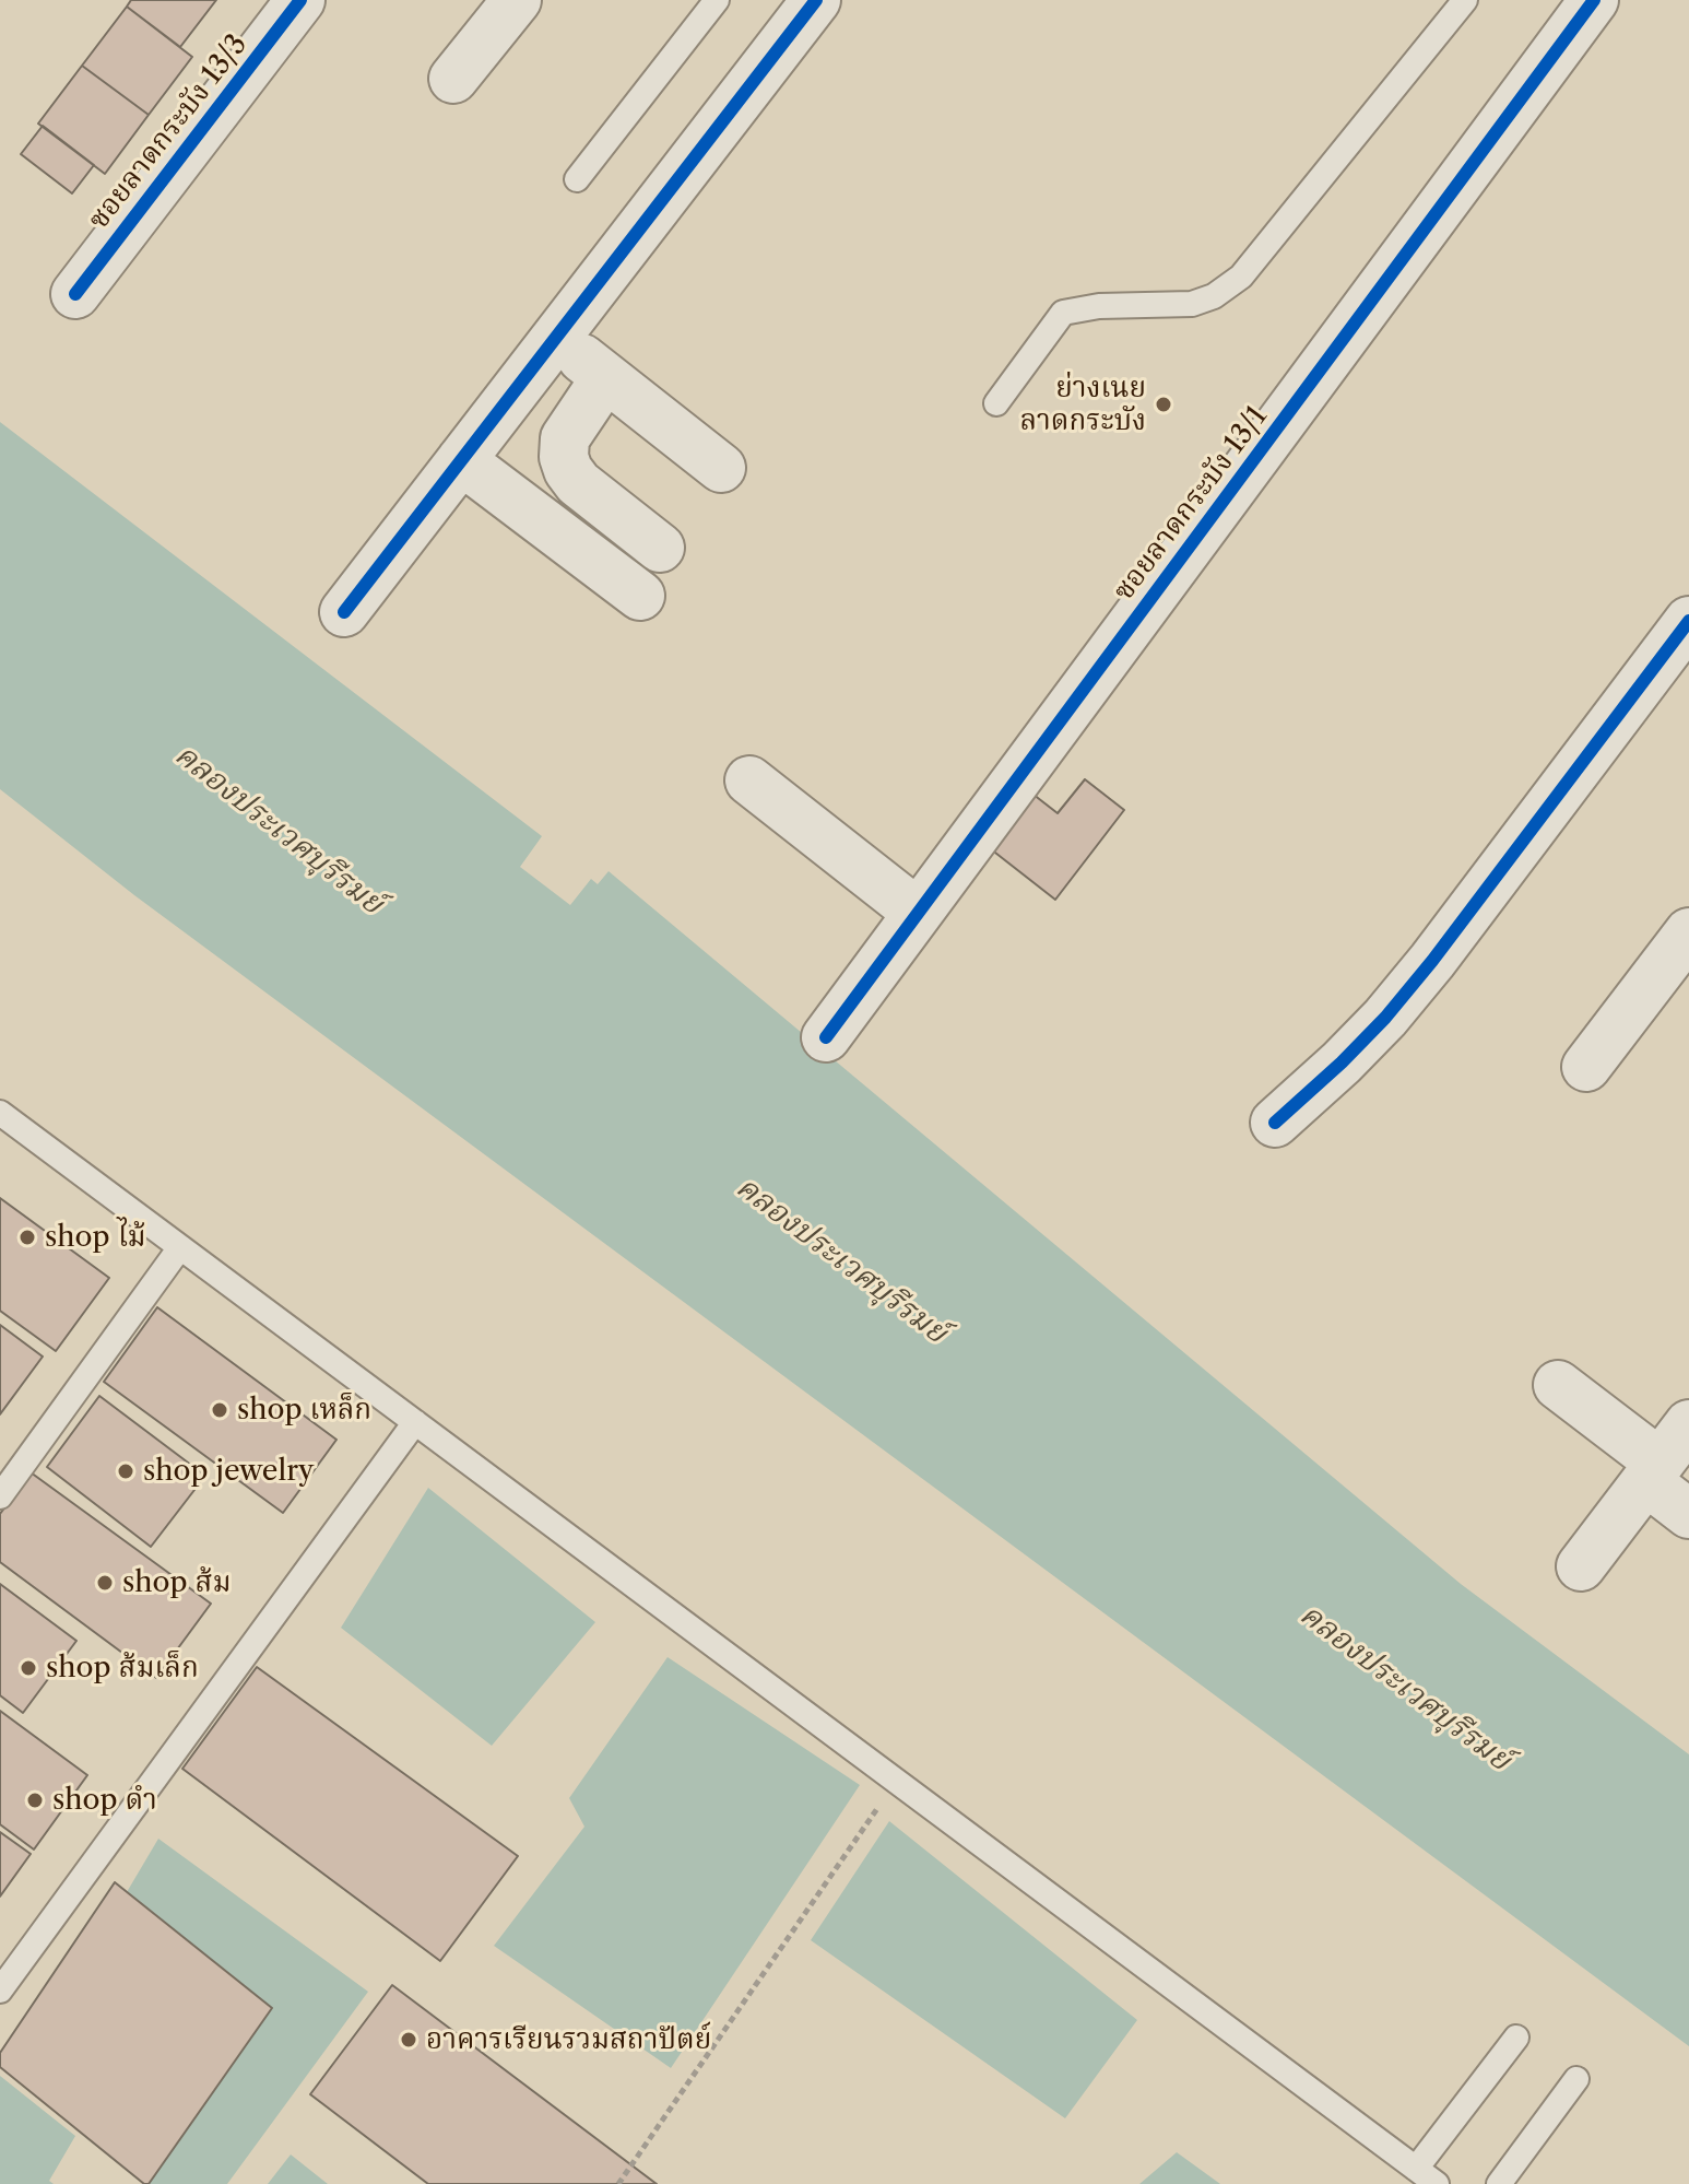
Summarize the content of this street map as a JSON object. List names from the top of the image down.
{
  "streets": {
    "street": ["ซอยลาดกระบัง 13/3", "ซอยลาดกระบัง 13/1"]
  },
  "water": ["คลองประเวศบุรีรมย์"],
  "places": [
    "ย่างเนย ลาดกระบัง",
    "shop ไม้",
    "shop เหล็ก",
    "shop jewelry",
    "shop ส้ม",
    "shop ส้มเล็ก",
    "shop ดำ",
    "อาคารเรียนรวมสถาปัตย์"
  ]
}
